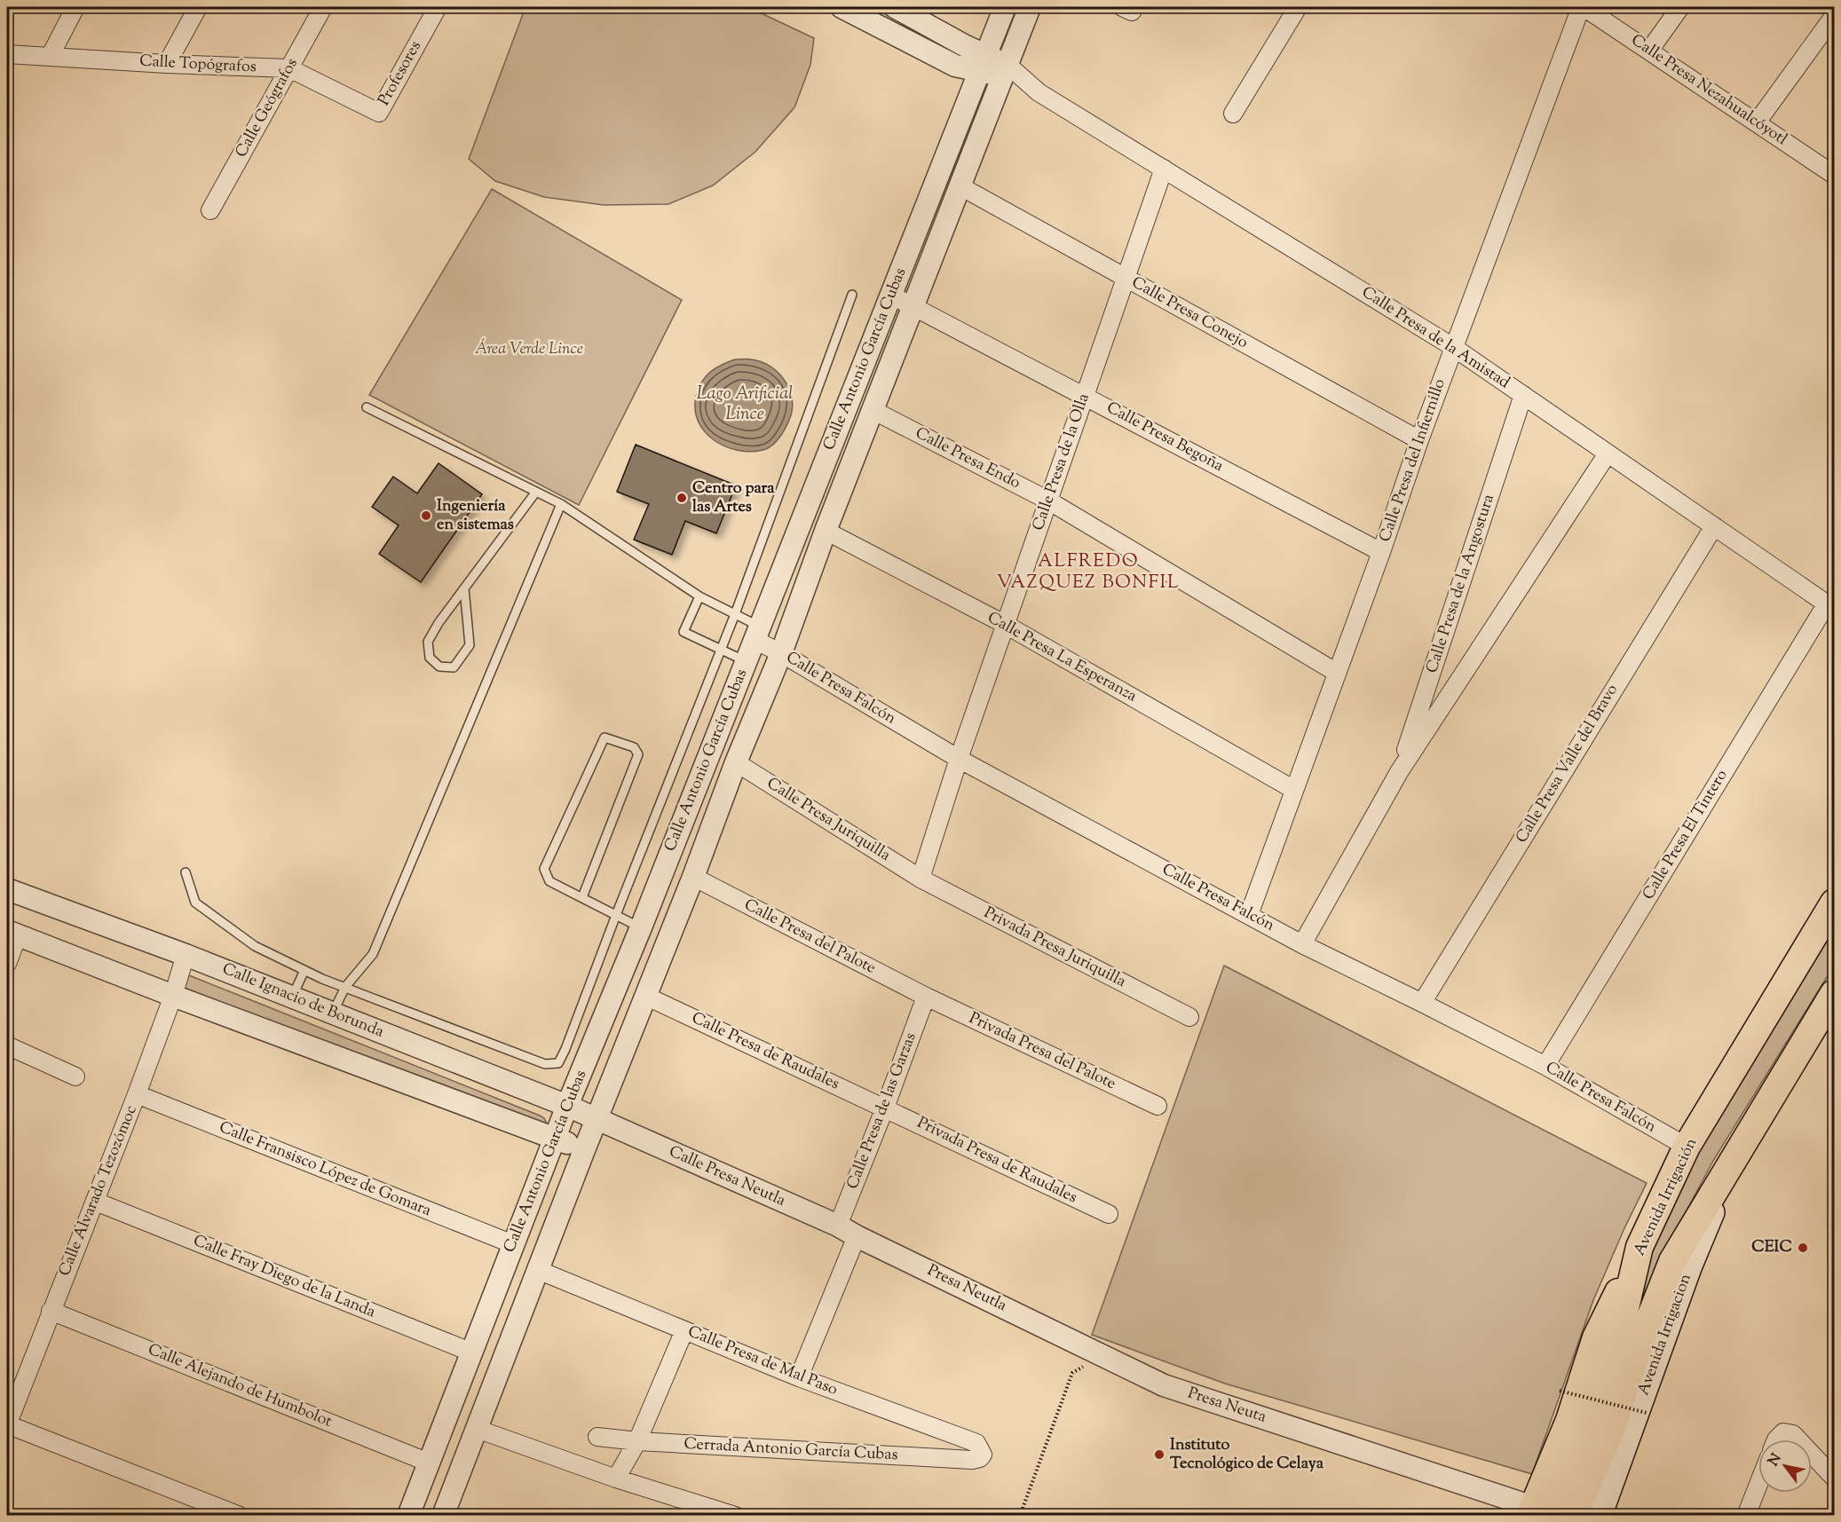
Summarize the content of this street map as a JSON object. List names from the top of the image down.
{
  "streets": {
    "main road": ["Avenida Irrigación", "Avenida Irrigacion"],
    "street": [
      "Calle Topógrafos",
      "Profesores",
      "Calle Presa Nezahualcóyotl",
      "Calle Geógrafos",
      "Calle Presa Conejo",
      "Calle Presa de la Amistad",
      "Calle Antonio García Cubas",
      "Calle Presa Begoña",
      "Calle Presa Endo",
      "Calle Presa del Infiernillo",
      "Calle Presa de la Olla",
      "Calle Presa de la Angostura",
      "Calle Presa La Esperanza",
      "Calle Presa Falcón",
      "Calle Presa Valle del Bravo",
      "Calle Presa Juriquilla",
      "Calle Presa El Tintero",
      "Calle Presa del Palote",
      "Privada Presa Juriquilla",
      "Calle Ignacio de Borunda",
      "Calle Presa de Raudales",
      "Privada Presa del Palote",
      "Calle Presa de las Garzas",
      "Privada Presa de Raudales",
      "Calle Fransisco López de Gomara",
      "Calle Presa Neutla",
      "Calle Alvarado Tezozómoc",
      "Calle Fray Diego de la Landa",
      "Presa Neutla",
      "Calle Presa de Mal Paso",
      "Calle Alejando de Humbolot",
      "Presa Neuta",
      "Cerrada Antonio García Cubas"
    ]
  },
  "crossings": [
    ["Calle Topógrafos", "Profesores"],
    ["Calle Topógrafos", "Calle Geógrafos"],
    ["Calle Presa Nezahualcóyotl", "Calle Presa del Infiernillo"],
    ["Calle Presa Conejo", "Calle Antonio García Cubas"],
    ["Calle Presa Conejo", "Calle Presa del Infiernillo"],
    ["Calle Presa Conejo", "Calle Presa de la Olla"],
    ["Calle Presa de la Amistad", "Calle Antonio García Cubas"],
    ["Calle Presa de la Amistad", "Calle Presa del Infiernillo"],
    ["Calle Presa de la Amistad", "Calle Presa de la Olla"],
    ["Calle Presa de la Amistad", "Calle Presa de la Angostura"],
    ["Calle Presa de la Amistad", "Calle Presa Valle del Bravo"],
    ["Calle Presa de la Amistad", "Calle Presa El Tintero"],
    ["Calle Antonio García Cubas", "Calle Presa Begoña"],
    ["Calle Antonio García Cubas", "Calle Presa Endo"],
    ["Calle Antonio García Cubas", "Calle Presa La Esperanza"],
    ["Calle Antonio García Cubas", "Calle Presa Falcón"],
    ["Calle Antonio García Cubas", "Calle Presa Juriquilla"],
    ["Calle Antonio García Cubas", "Calle Presa del Palote"],
    ["Calle Antonio García Cubas", "Calle Ignacio de Borunda"],
    ["Calle Antonio García Cubas", "Calle Presa de Raudales"],
    ["Calle Antonio García Cubas", "Calle Fransisco López de Gomara"],
    ["Calle Antonio García Cubas", "Calle Presa Neutla"],
    ["Calle Antonio García Cubas", "Calle Fray Diego de la Landa"],
    ["Calle Antonio García Cubas", "Calle Presa de Mal Paso"],
    ["Calle Antonio García Cubas", "Calle Alejando de Humbolot"],
    ["Calle Presa Begoña", "Calle Presa del Infiernillo"],
    ["Calle Presa Begoña", "Calle Presa de la Olla"],
    ["Calle Presa Endo", "Calle Presa del Infiernillo"],
    ["Calle Presa Endo", "Calle Presa de la Olla"],
    ["Calle Presa del Infiernillo", "Calle Presa La Esperanza"],
    ["Calle Presa del Infiernillo", "Calle Presa Falcón"],
    ["Calle Presa de la Olla", "Calle Presa La Esperanza"],
    ["Calle Presa de la Olla", "Calle Presa Falcón"],
    ["Calle Presa de la Olla", "Calle Presa Juriquilla"],
    ["Calle Presa de la Olla", "Privada Presa Juriquilla"],
    ["Calle Presa de la Angostura", "Calle Presa Falcón"],
    ["Calle Presa Falcón", "Calle Presa Valle del Bravo"],
    ["Calle Presa Falcón", "Calle Presa El Tintero"],
    ["Calle Presa Falcón", "Avenida Irrigación"],
    ["Calle Presa Juriquilla", "Privada Presa Juriquilla"],
    ["Calle Presa del Palote", "Privada Presa del Palote"],
    ["Calle Presa del Palote", "Calle Presa de las Garzas"],
    ["Calle Ignacio de Borunda", "Calle Presa Neutla"],
    ["Calle Ignacio de Borunda", "Calle Alvarado Tezozómoc"],
    ["Calle Presa de Raudales", "Calle Presa de las Garzas"],
    ["Calle Presa de Raudales", "Privada Presa de Raudales"],
    ["Privada Presa del Palote", "Calle Presa de las Garzas"],
    ["Calle Presa de las Garzas", "Privada Presa de Raudales"],
    ["Calle Presa de las Garzas", "Calle Presa Neutla"],
    ["Calle Fransisco López de Gomara", "Calle Alvarado Tezozómoc"],
    ["Calle Presa Neutla", "Presa Neutla"],
    ["Calle Alvarado Tezozómoc", "Calle Fray Diego de la Landa"],
    ["Calle Alvarado Tezozómoc", "Calle Alejando de Humbolot"],
    ["Avenida Irrigación", "Avenida Irrigacion"],
    ["Avenida Irrigación", "Presa Neuta"],
    ["Presa Neutla", "Presa Neuta"],
    ["Calle Presa de Mal Paso", "Cerrada Antonio García Cubas"]
  ],
  "districts": ["ALFREDO VAZQUEZ BONFIL"],
  "water": ["Lago Arificial Lince"],
  "parks": ["Área Verde Lince"],
  "places": [
    "Centro para las Artes",
    "Ingeniería en sistemas",
    "CEIC",
    "Instituto Tecnológico de Celaya"
  ],
  "north": "top left"
}
